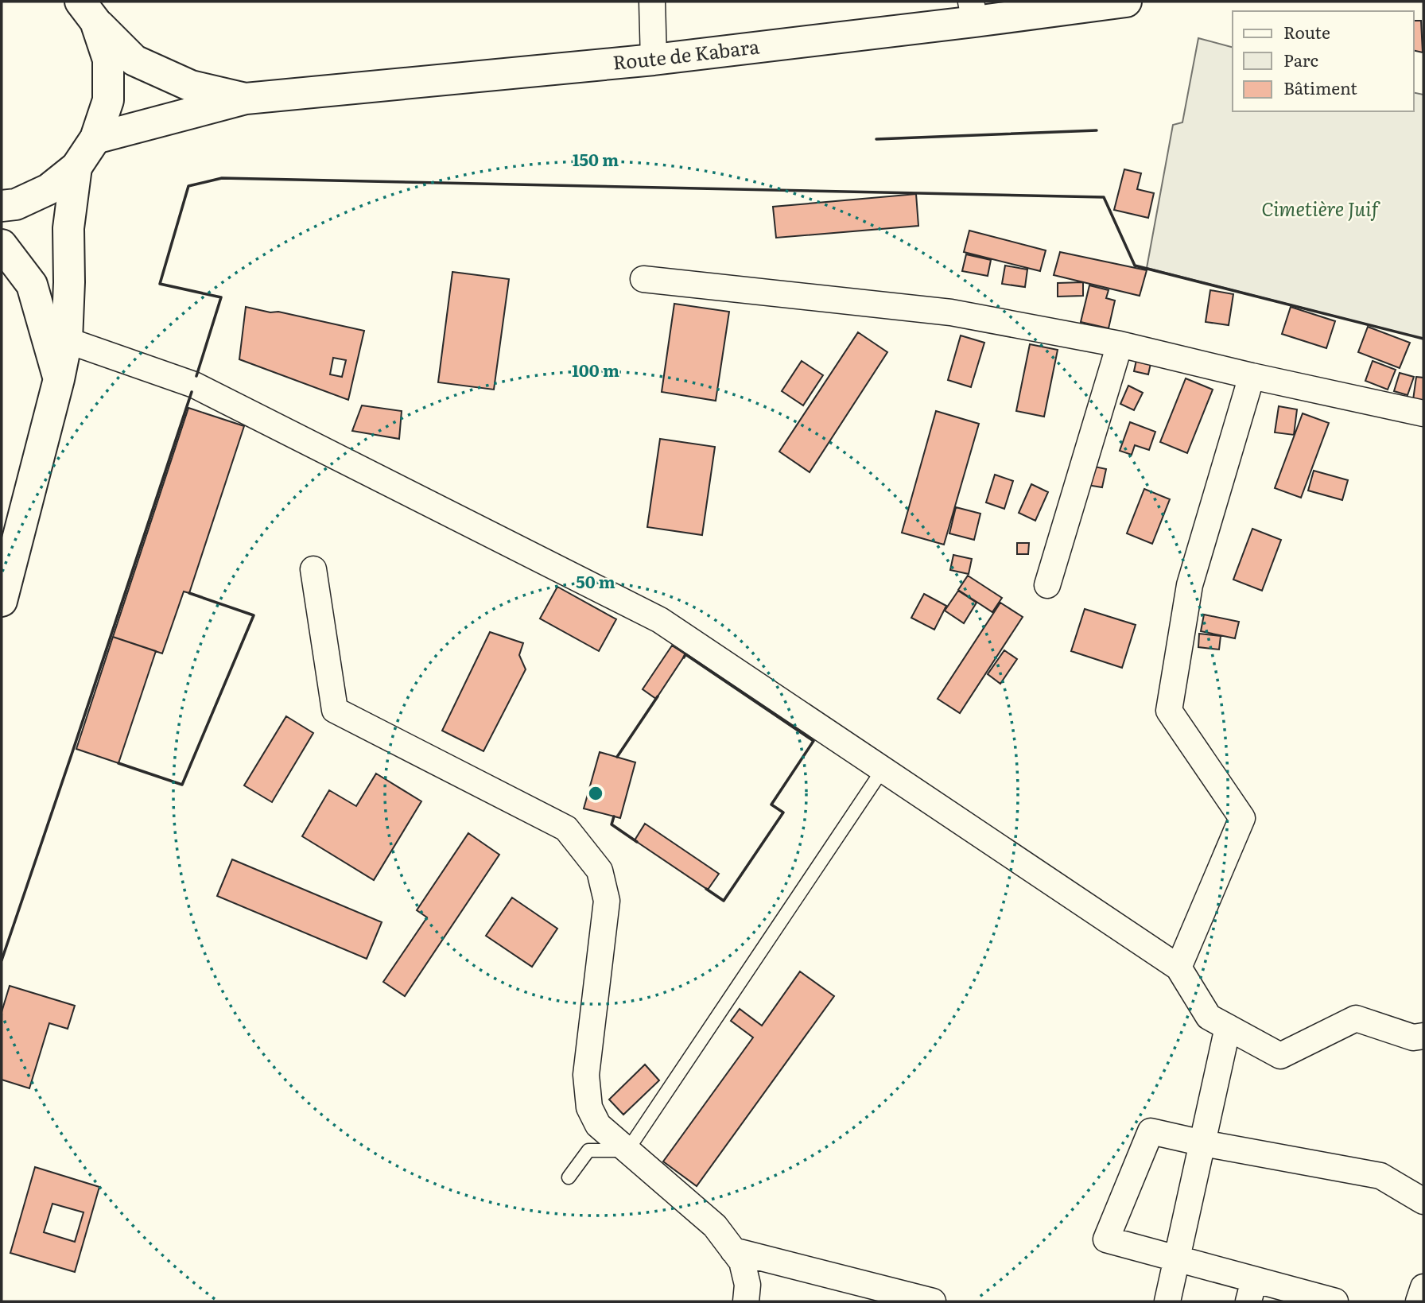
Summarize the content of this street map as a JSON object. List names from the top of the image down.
{
  "streets": {
    "main road": ["Route de Kabara"]
  },
  "parks": ["Cimetière Juif"],
  "legend": ["Route", "Parc", "Bâtiment"],
  "rings": ["150 m", "100 m", "50 m"]
}
